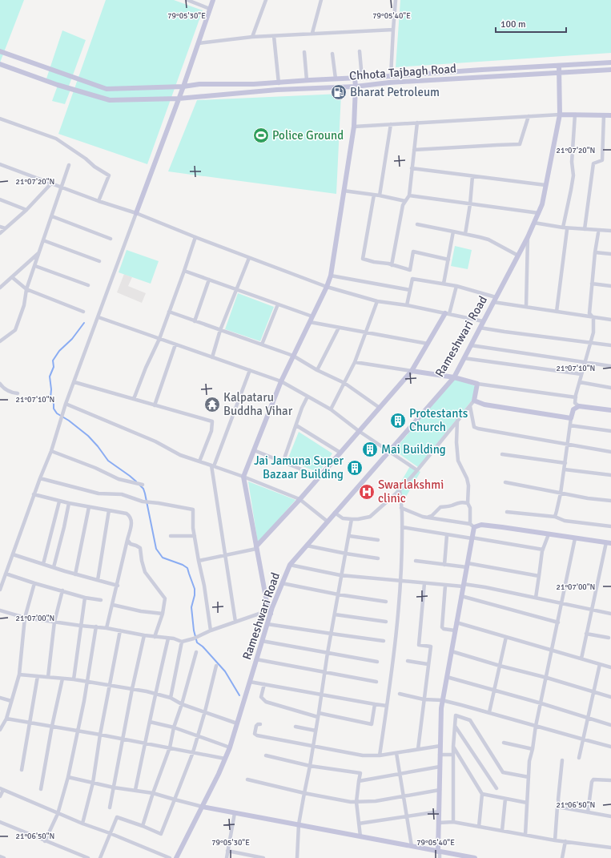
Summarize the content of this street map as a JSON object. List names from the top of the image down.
{
  "streets": {
    "main road": ["Chhota Tajbagh Road", "Rameshwari Road"]
  },
  "crossings": [
    ["Chhota Tajbagh Road", "Rameshwari Road"]
  ],
  "places": {
    "fuel station": ["Bharat Petroleum"],
    "sports": ["Police Ground"],
    "temple": ["Kalpataru Buddha Vihar"],
    "building": ["Protestants Church", "Mai Building", "Jai Jamuna Super Bazaar Building"],
    "hospital": ["Swarlakshmi clinic"]
  },
  "scale_bar": "100 m",
  "coordinates": [
    "79°05'30\"E",
    "79°05'40\"E",
    "21°07'20\"N",
    "21°07'10\"N",
    "21°07'00\"N",
    "21°06'50\"N"
  ]
}
